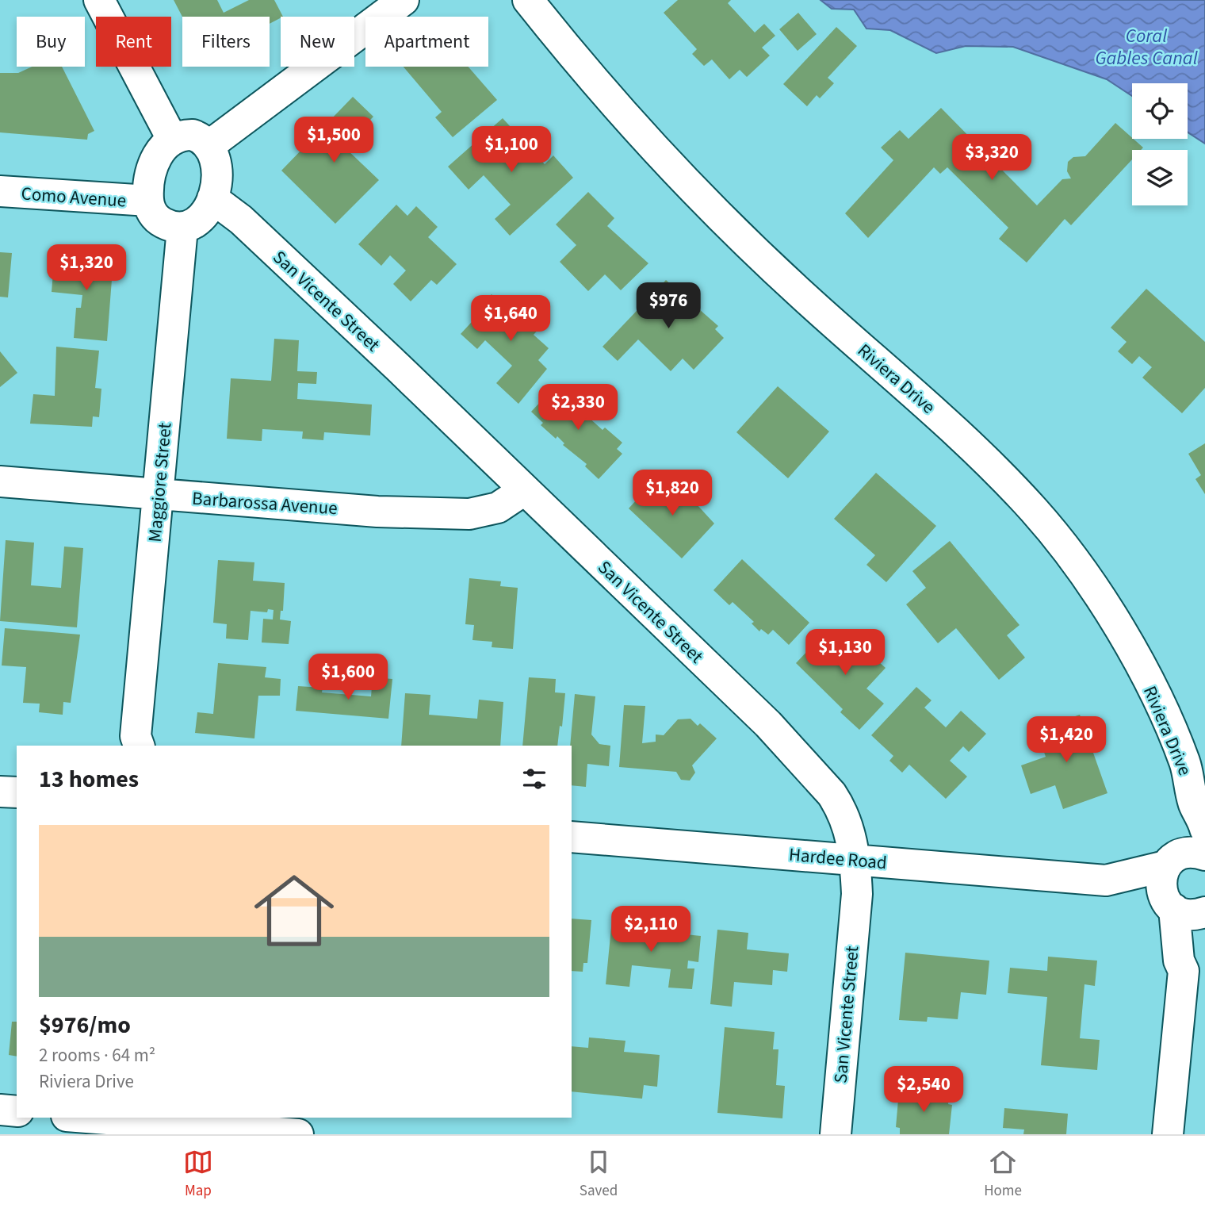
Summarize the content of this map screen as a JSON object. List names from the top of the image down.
{
  "streets": {
    "street": [
      "Como Avenue",
      "San Vicente Street",
      "Riviera Drive",
      "Maggiore Street",
      "Barbarossa Avenue",
      "Hardee Road"
    ]
  },
  "crossings": [
    ["Como Avenue", "San Vicente Street"],
    ["Como Avenue", "Maggiore Street"],
    ["San Vicente Street", "Maggiore Street"],
    ["San Vicente Street", "Barbarossa Avenue"],
    ["San Vicente Street", "Hardee Road"],
    ["Riviera Drive", "Hardee Road"],
    ["Maggiore Street", "Barbarossa Avenue"]
  ],
  "water": ["Coral Gables Canal"],
  "page": {
    "chip": [
      "Buy",
      "Rent",
      "Filters",
      "New",
      "Apartment"
    ],
    "price": [
      "$1,500",
      "$1,100",
      "$3,320",
      "$1,320",
      "$976",
      "$1,640",
      "$2,330",
      "$1,820",
      "$1,130",
      "$1,600",
      "$1,420",
      "$2,110",
      "$2,540"
    ],
    "heading": "13 homes",
    "list": [
      {
        "name": "$976/mo",
        "note": "2 rooms · 64 m² · Riviera Drive"
      }
    ],
    "tabs": ["Map", "Saved", "Home"]
  }
}
